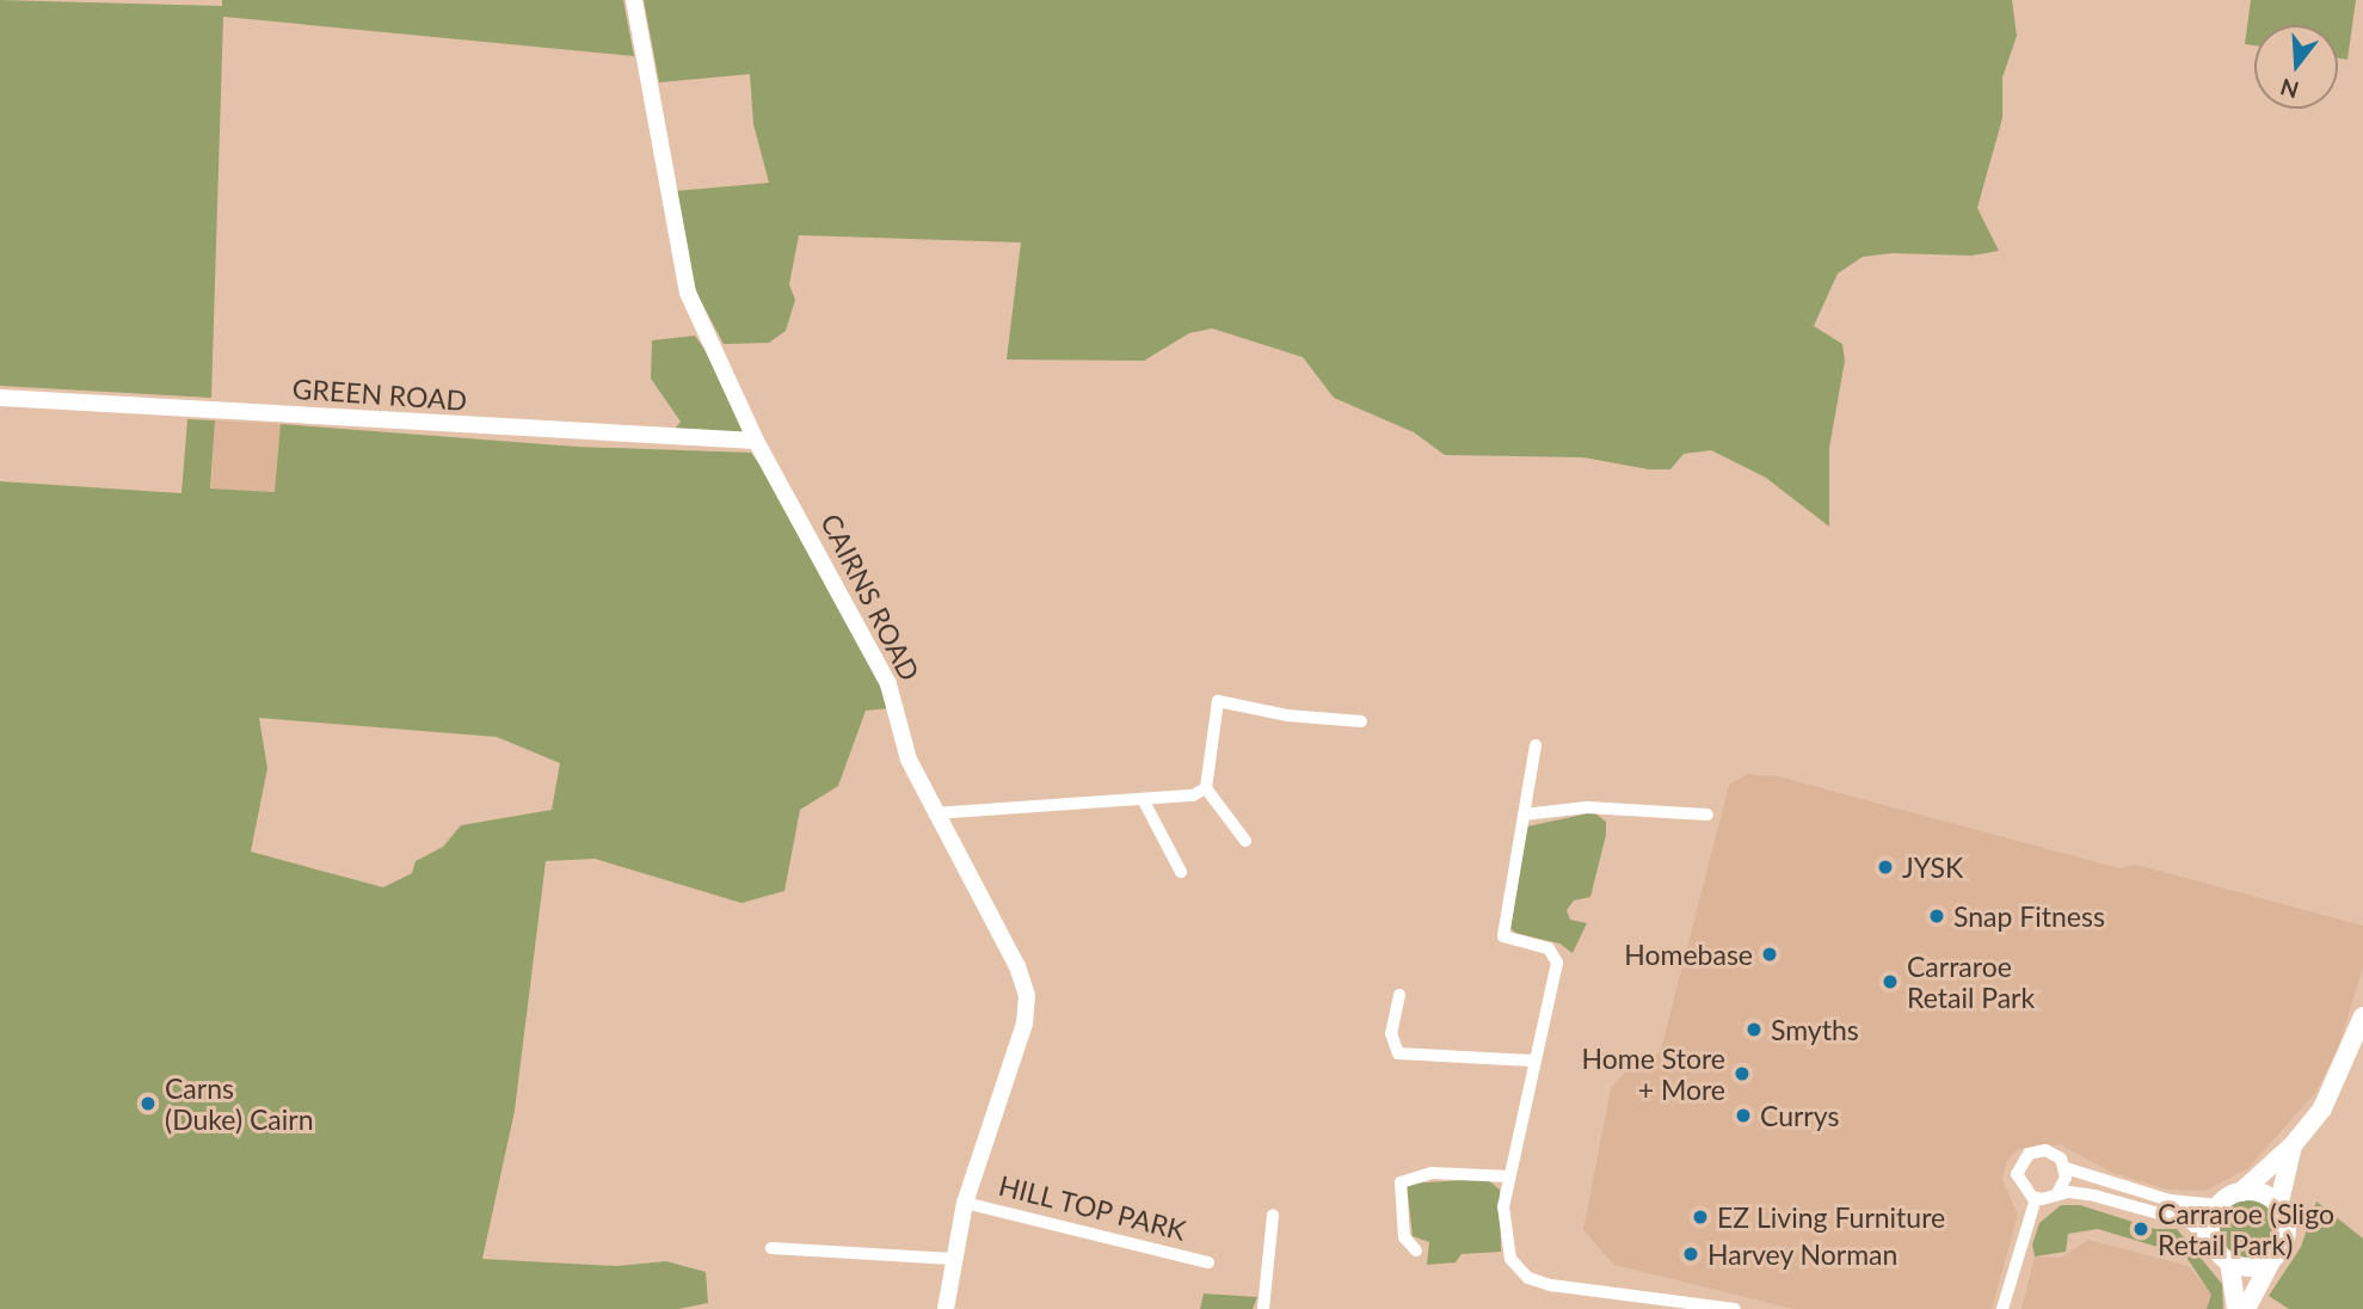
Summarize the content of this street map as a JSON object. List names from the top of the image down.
{
  "streets": {
    "street": ["GREEN ROAD", "CAIRNS ROAD", "HILL TOP PARK"]
  },
  "crossings": [
    ["GREEN ROAD", "CAIRNS ROAD"],
    ["CAIRNS ROAD", "HILL TOP PARK"]
  ],
  "places": [
    "JYSK",
    "Snap Fitness",
    "Homebase",
    "Carraroe Retail Park",
    "Smyths",
    "Home Store + More",
    "Carns (Duke) Cairn",
    "Currys",
    "EZ Living Furniture",
    "Carraroe (Sligo Retail Park)",
    "Harvey Norman"
  ],
  "north": "bottom"
}
